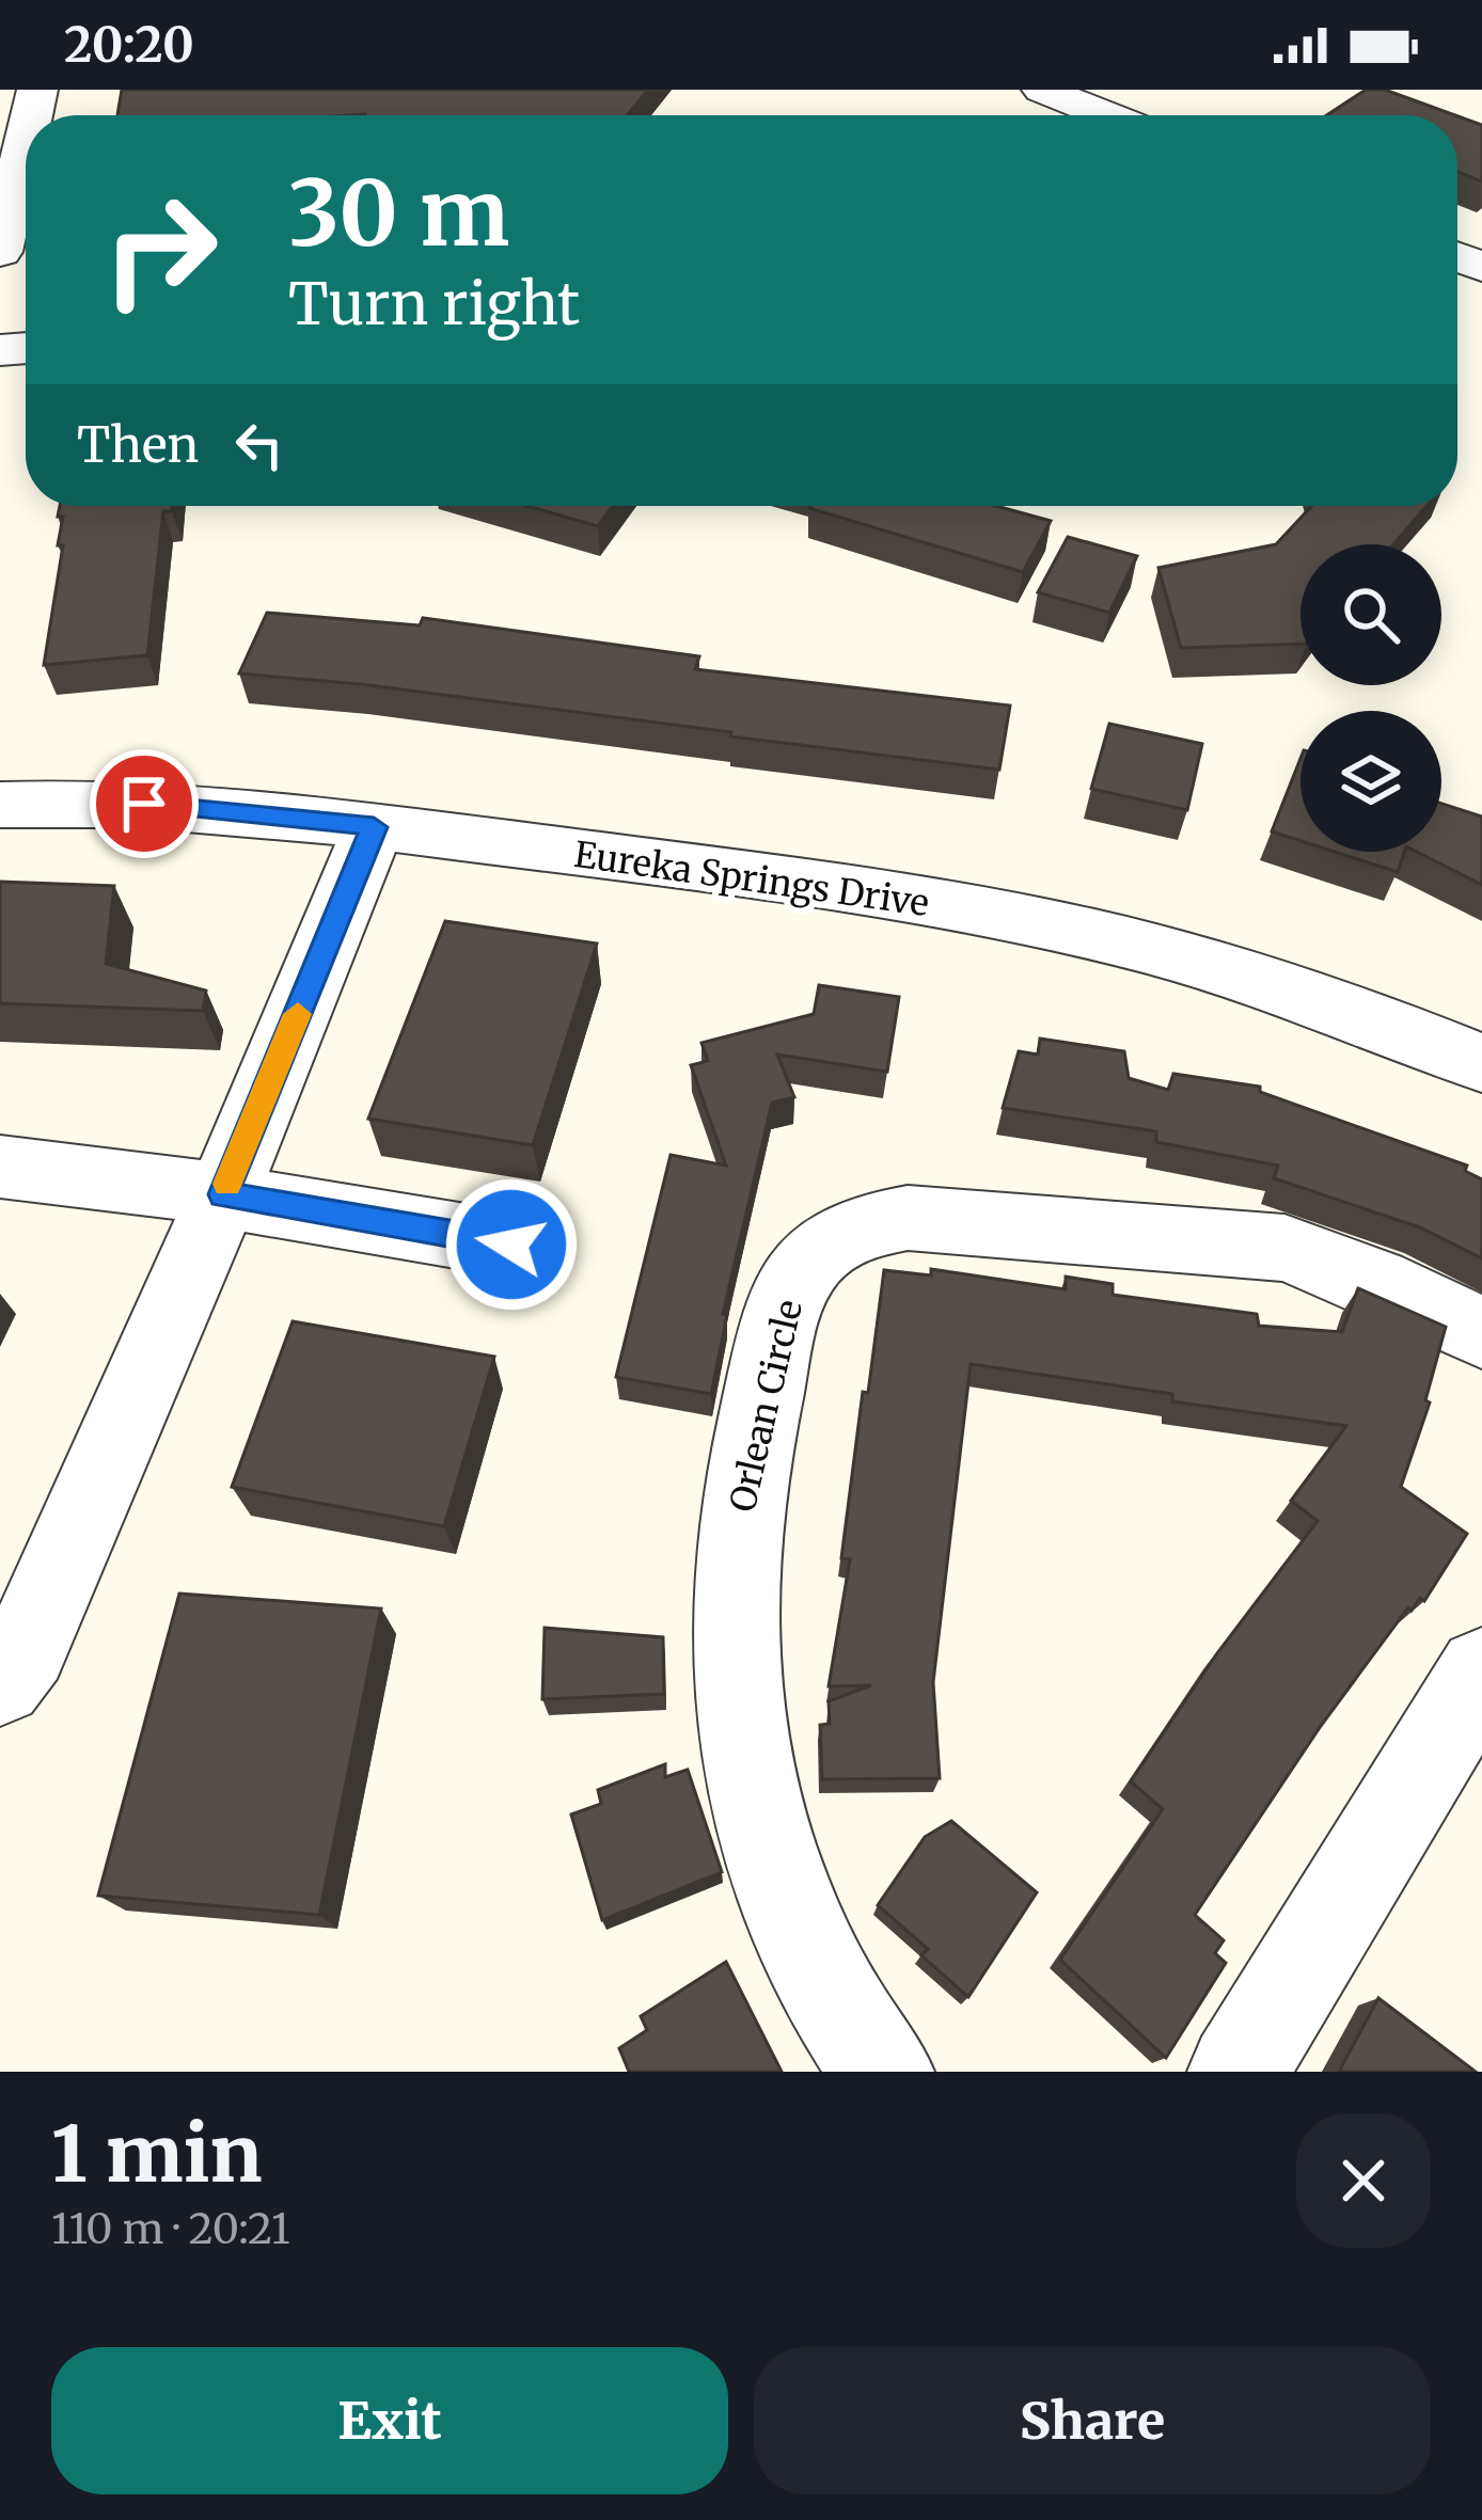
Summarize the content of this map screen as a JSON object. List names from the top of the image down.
{
  "streets": {
    "street": ["Eureka Springs Drive", "Orlean Circle"]
  },
  "page": {
    "status": "20:20",
    "turn": ["30 m", "Turn right"],
    "then": "Then",
    "heading": ["1 min", "110 m · 20:21"],
    "buttons": ["Exit", "Share"]
  }
}
